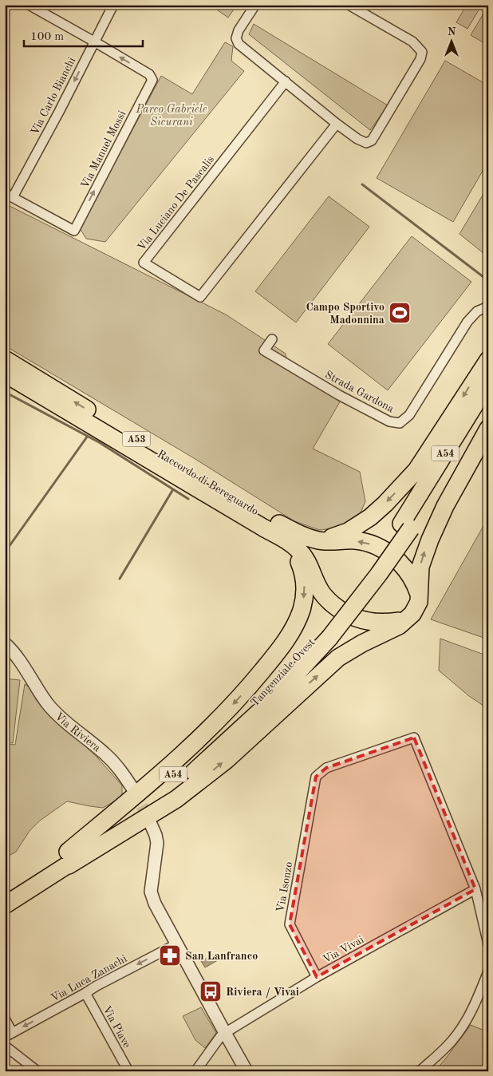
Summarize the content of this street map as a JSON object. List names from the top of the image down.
{
  "streets": {
    "highway": [
      "A53",
      "A54",
      "Raccordo di Bereguardo",
      "Tangenziale Ovest"
    ],
    "street": [
      "Via Carlo Bianchi",
      "Via Manuel Mossi",
      "Via Luciano De Pascalis",
      "Strada Gardona",
      "Via Riviera",
      "Via Isonzo",
      "Via Vivai",
      "Via Luca Zanachi",
      "Via Piave"
    ]
  },
  "crossings": [
    ["Via Carlo Bianchi", "Via Manuel Mossi"],
    ["A53", "Raccordo di Bereguardo"],
    ["Via Isonzo", "Via Vivai"],
    ["Via Luca Zanachi", "Via Piave"]
  ],
  "one_way": ["Via Carlo Bianchi", "Via Luca Zanachi"],
  "parks": ["Parco Gabriele Sicurani"],
  "places": {
    "sports": ["Campo Sportivo Madonnina"],
    "pharmacy": ["San Lanfranco"],
    "bus stop": ["Riviera / Vivai"]
  },
  "scale_bar": "100 m",
  "north": "top"
}
